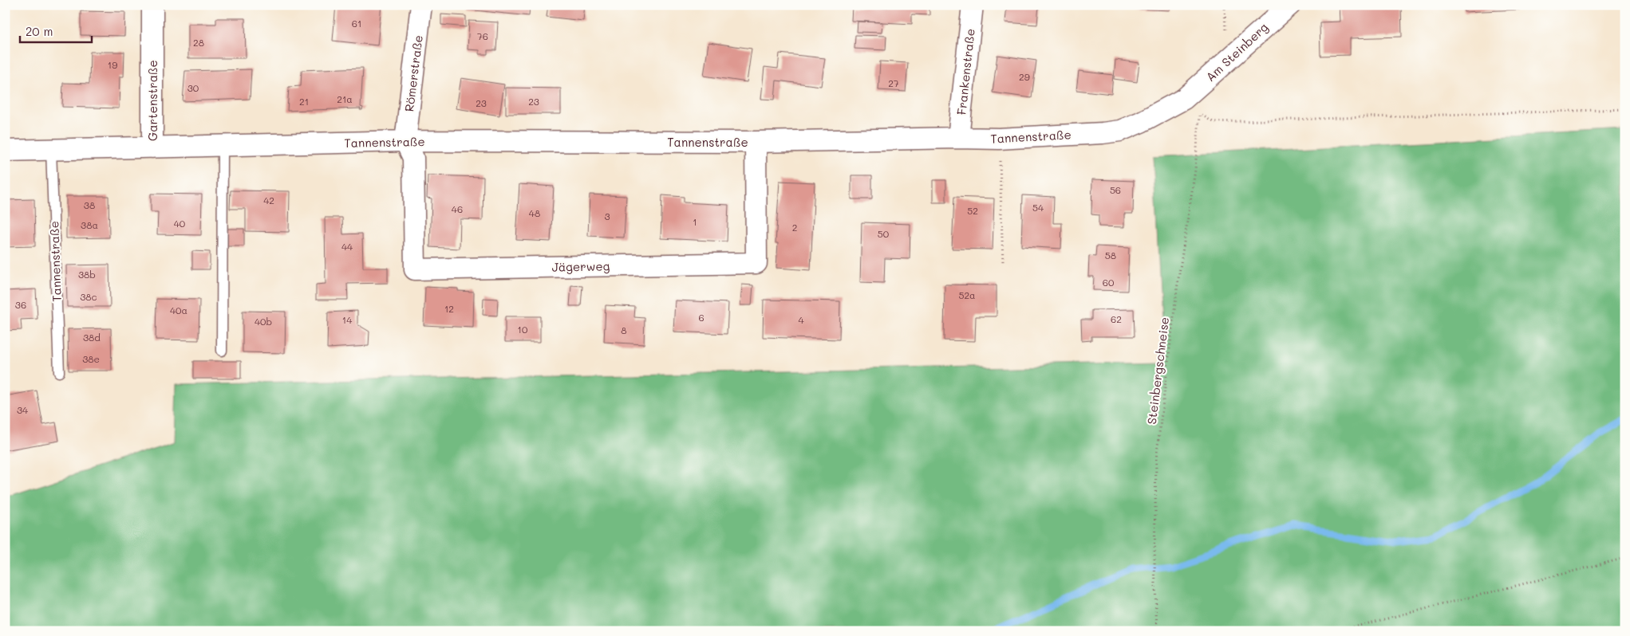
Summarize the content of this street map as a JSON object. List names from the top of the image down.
{
  "streets": {
    "street": [
      "Am Steinberg",
      "Frankenstraße",
      "Römerstraße",
      "Gartenstraße",
      "Tannenstraße",
      "Jägerweg"
    ],
    "path": ["Steinbergschneise"]
  },
  "crossings": [
    ["Am Steinberg", "Tannenstraße"],
    ["Frankenstraße", "Tannenstraße"],
    ["Römerstraße", "Tannenstraße"],
    ["Römerstraße", "Jägerweg"],
    ["Gartenstraße", "Tannenstraße"],
    ["Tannenstraße", "Jägerweg"]
  ],
  "house_numbers": [
    "61",
    "76",
    "28",
    "19",
    "29",
    "27",
    "30",
    "21a",
    "21",
    "23",
    "23",
    "56",
    "42",
    "38",
    "54",
    "46",
    "52",
    "48",
    "3",
    "1",
    "40",
    "38a",
    "2",
    "50",
    "44",
    "58",
    "38b",
    "60",
    "52a",
    "38c",
    "36",
    "12",
    "40a",
    "6",
    "62",
    "14",
    "4",
    "40b",
    "10",
    "8",
    "38d",
    "38e",
    "34"
  ],
  "scale_bar": "20 m"
}
